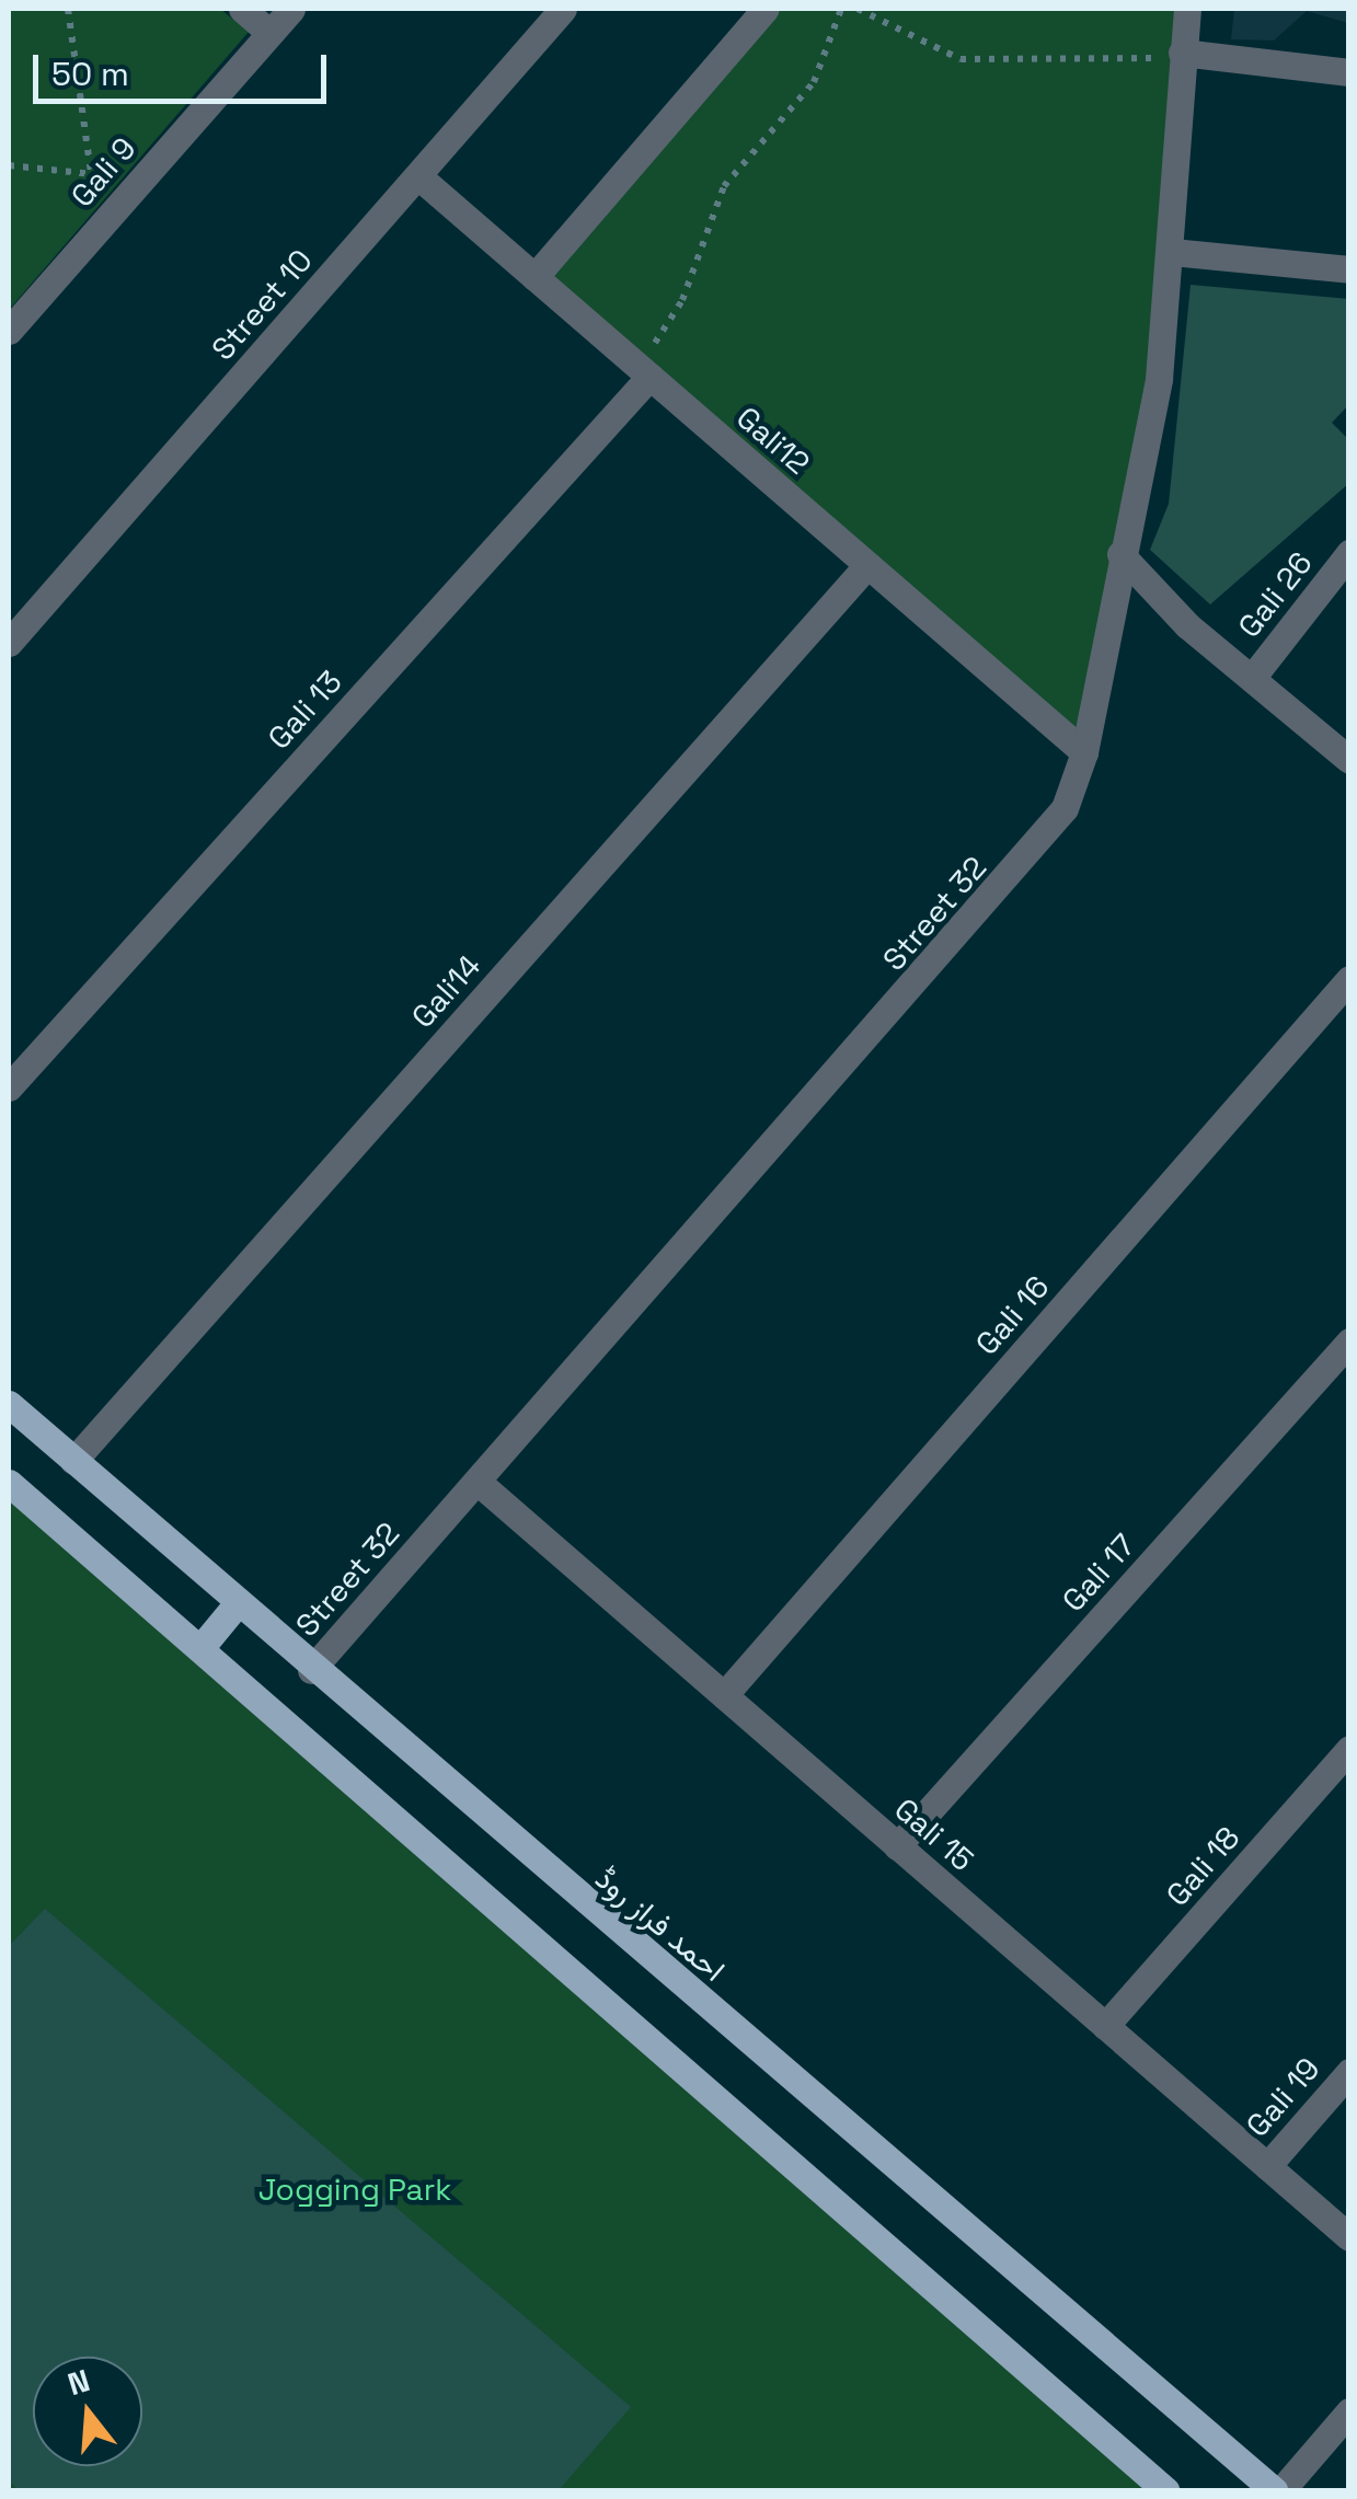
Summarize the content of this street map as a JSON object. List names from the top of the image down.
{
  "streets": {
    "main road": ["احمد فراز روڈ"],
    "street": [
      "Gali 9",
      "Street 10",
      "Gali12",
      "Gali 26",
      "Gali 13",
      "Street 32",
      "Gali14",
      "Gali 16",
      "Gali 17",
      "Gali 15",
      "Gali 18",
      "Gali 19"
    ]
  },
  "crossings": [
    ["Street 10", "Gali12"],
    ["Gali12", "Gali 13"],
    ["Gali12", "Street 32"],
    ["Gali12", "Gali14"],
    ["Street 32", "Gali 15"],
    ["Street 32", "احمد فراز روڈ"],
    ["Gali14", "احمد فراز روڈ"],
    ["Gali 16", "Gali 15"],
    ["Gali 17", "Gali 15"],
    ["Gali 15", "Gali 18"],
    ["Gali 15", "Gali 19"]
  ],
  "parks": ["Jogging Park"],
  "scale_bar": "50 m",
  "north": "top"
}
